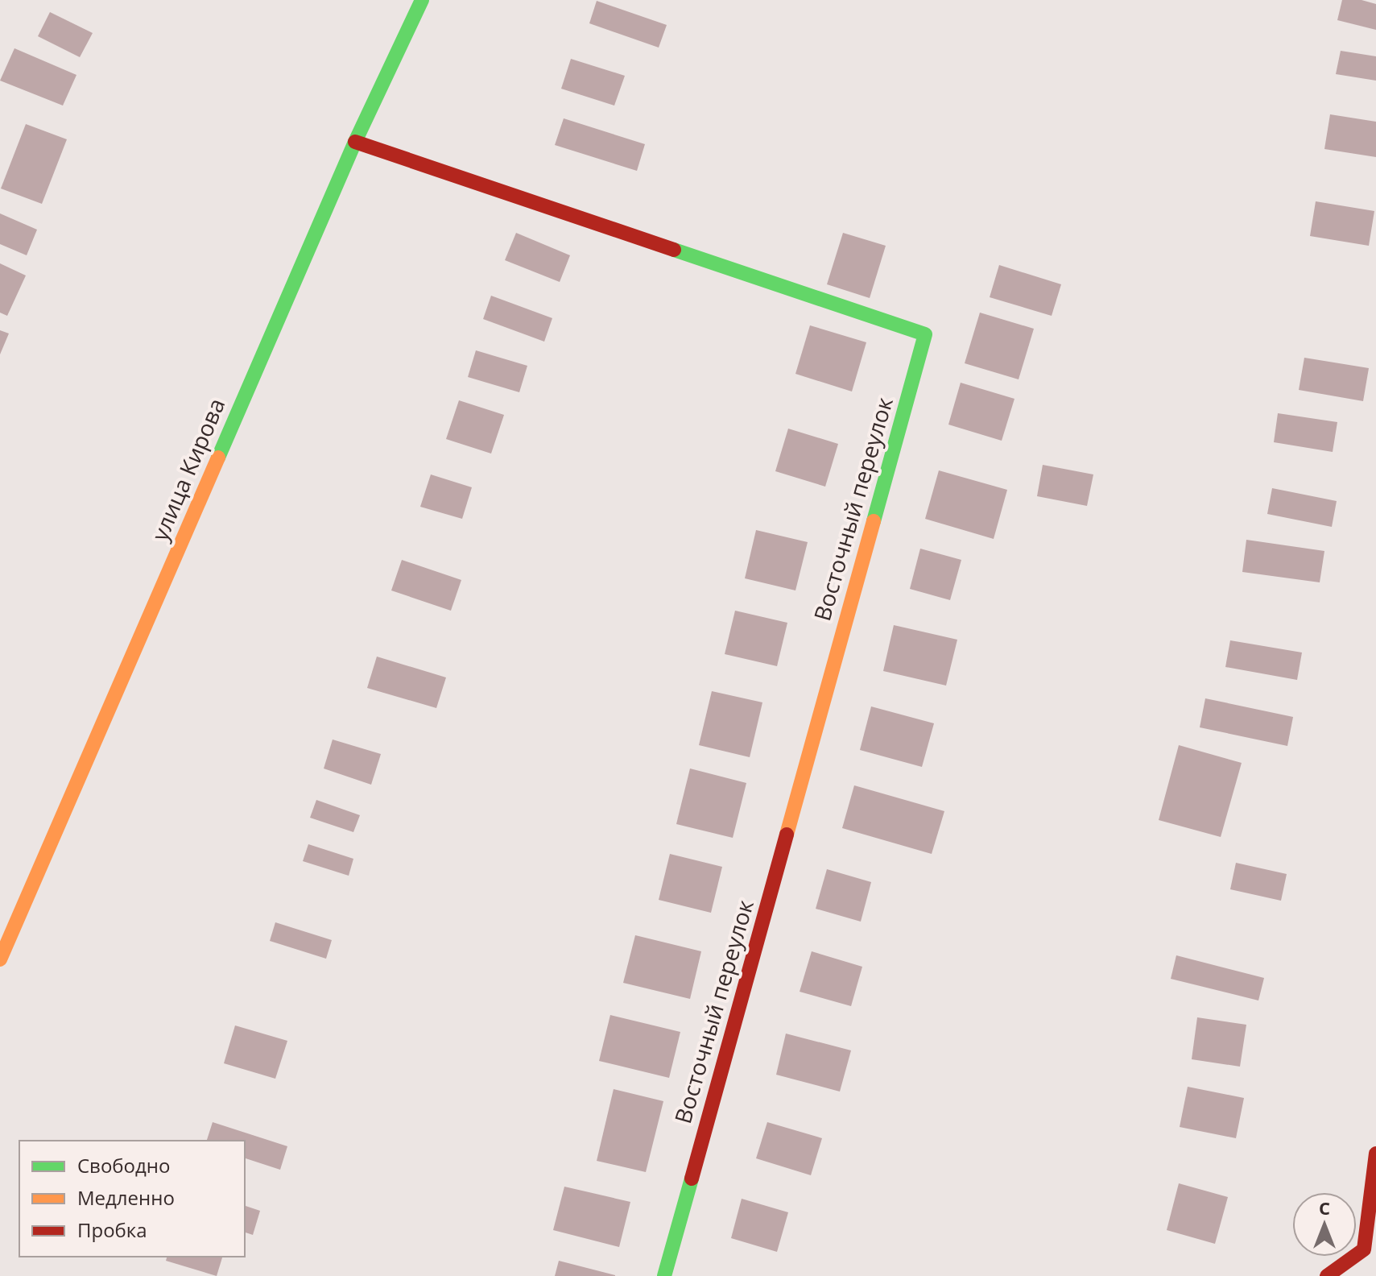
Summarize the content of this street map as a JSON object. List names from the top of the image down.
{
  "streets": {
    "street": ["улица Кирова", "Восточный переулок"]
  },
  "crossings": [
    ["улица Кирова", "Восточный переулок"]
  ],
  "legend": ["Свободно", "Медленно", "Пробка"],
  "north": "top"
}
